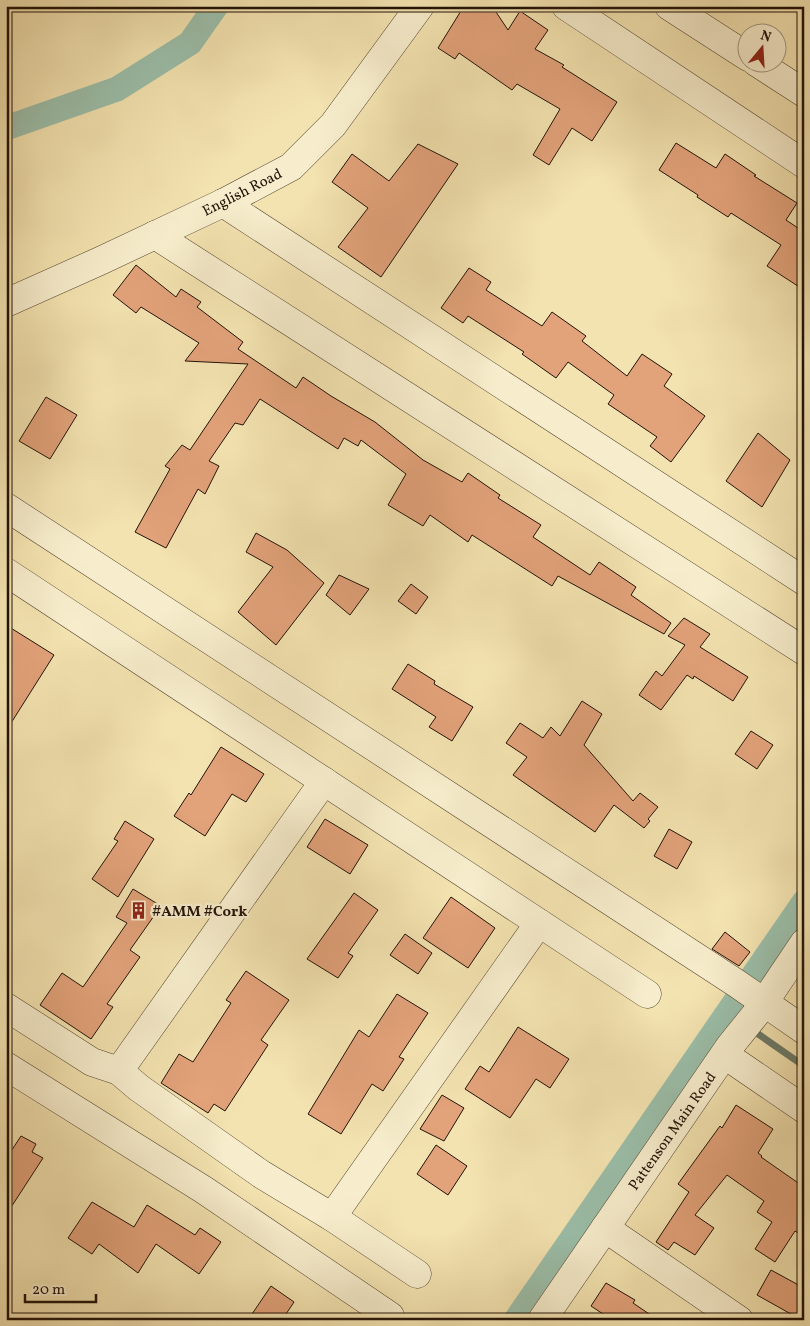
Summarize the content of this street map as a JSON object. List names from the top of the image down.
{
  "streets": {
    "street": ["English Road", "Pattenson Main Road"]
  },
  "places": {
    "building": ["#AMM #Cork"]
  },
  "scale_bar": "20 m",
  "north": "top"
}
